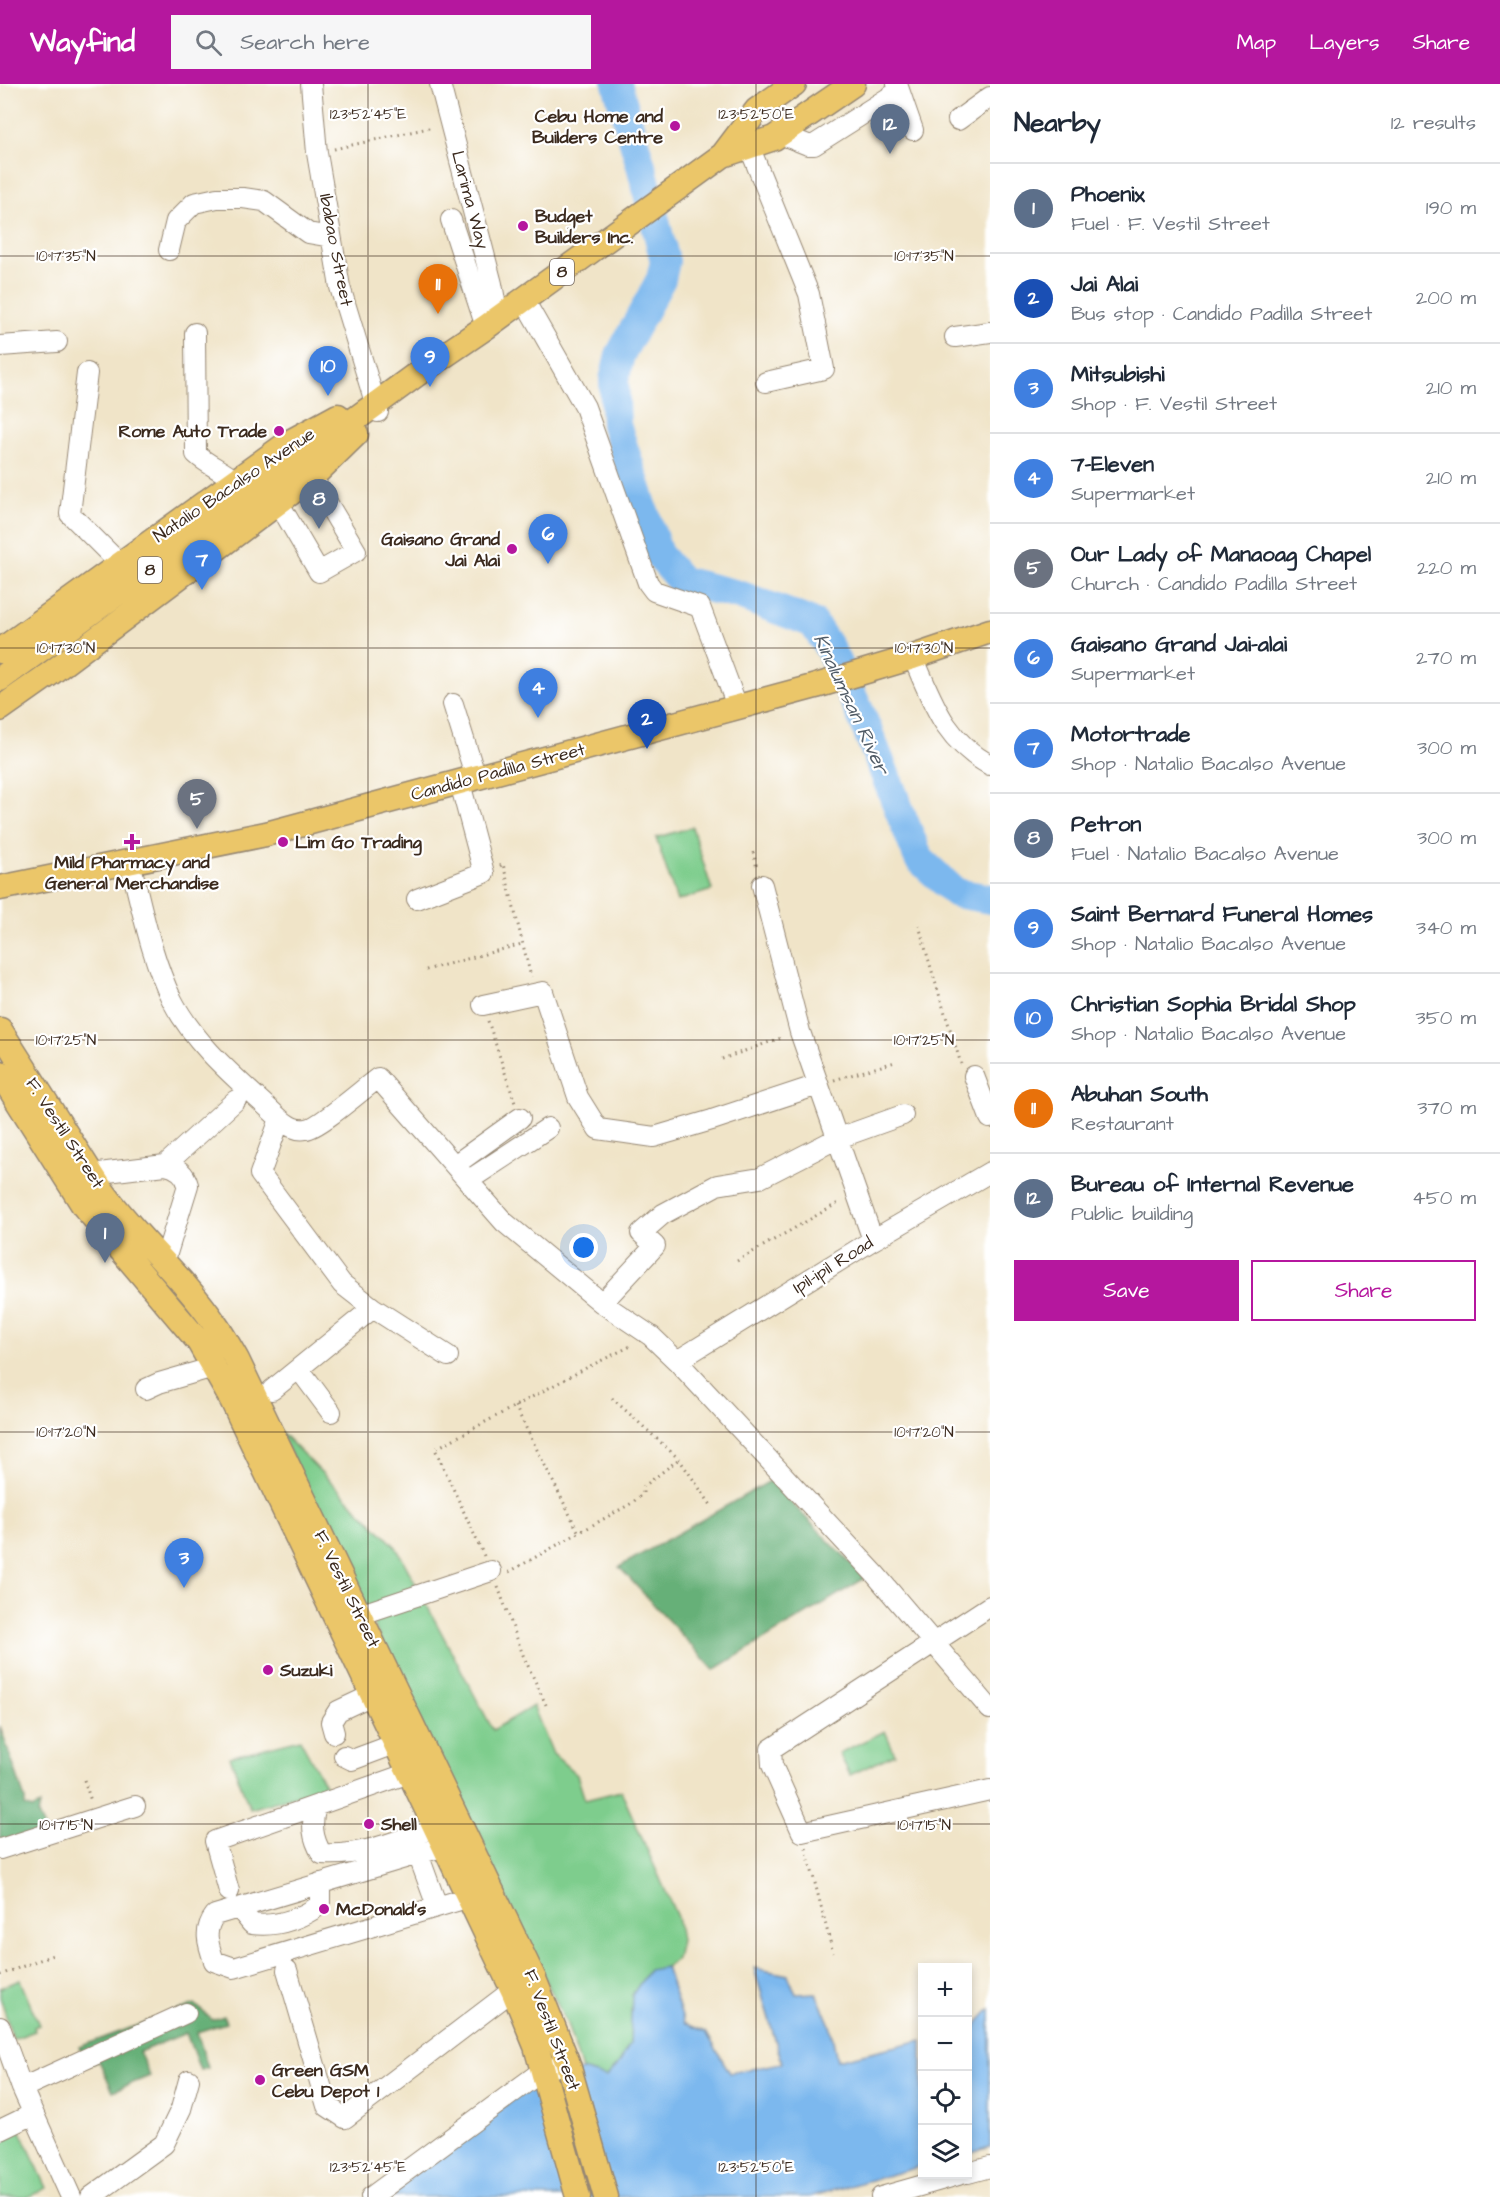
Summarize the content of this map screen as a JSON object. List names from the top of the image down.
{
  "streets": {
    "main road": [
      "8",
      "Natalio Bacalso Avenue",
      "Candido Padilla Street",
      "F. Vestil Street"
    ],
    "street": ["Larima Way", "Ibabao Street", "Ipil-ipil Road"]
  },
  "crossings": [
    ["Larima Way", "Natalio Bacalso Avenue"],
    ["Ibabao Street", "Natalio Bacalso Avenue"],
    ["8", "Natalio Bacalso Avenue"]
  ],
  "water": ["Kinalumsan River"],
  "places": {
    "other": [
      "Cebu Home and Builders Centre",
      "Budget Builders Inc.",
      "Rome Auto Trade",
      "Gaisano Grand Jai Alai",
      "Lim Go Trading",
      "Suzuki",
      "Shell",
      "McDonald's",
      "Green GSM Cebu Depot 1"
    ],
    "health": ["Mild Pharmacy and General Merchandise"]
  },
  "page": {
    "header": "Wayfind",
    "search": "Search here",
    "nav": ["Map", "Layers", "Share"],
    "heading": ["Nearby", "12 results"],
    "pins": [
      "12",
      "11",
      "9",
      "10",
      "8",
      "6",
      "7",
      "4",
      "2",
      "5",
      "1",
      "3"
    ],
    "list": [
      {
        "mark": "1",
        "name": "Phoenix",
        "note": "Fuel · F. Vestil Street",
        "value": "190 m"
      },
      {
        "mark": "2",
        "name": "Jai Alai",
        "note": "Bus stop · Candido Padilla Street",
        "value": "200 m"
      },
      {
        "mark": "3",
        "name": "Mitsubishi",
        "note": "Shop · F. Vestil Street",
        "value": "210 m"
      },
      {
        "mark": "4",
        "name": "7-Eleven",
        "note": "Supermarket",
        "value": "210 m"
      },
      {
        "mark": "5",
        "name": "Our Lady of Manaoag Chapel",
        "note": "Church · Candido Padilla Street",
        "value": "220 m"
      },
      {
        "mark": "6",
        "name": "Gaisano Grand Jai-alai",
        "note": "Supermarket",
        "value": "270 m"
      },
      {
        "mark": "7",
        "name": "Motortrade",
        "note": "Shop · Natalio Bacalso Avenue",
        "value": "300 m"
      },
      {
        "mark": "8",
        "name": "Petron",
        "note": "Fuel · Natalio Bacalso Avenue",
        "value": "300 m"
      },
      {
        "mark": "9",
        "name": "Saint Bernard Funeral Homes",
        "note": "Shop · Natalio Bacalso Avenue",
        "value": "340 m"
      },
      {
        "mark": "10",
        "name": "Christian Sophia Bridal Shop",
        "note": "Shop · Natalio Bacalso Avenue",
        "value": "350 m"
      },
      {
        "mark": "11",
        "name": "Abuhan South",
        "note": "Restaurant",
        "value": "370 m"
      },
      {
        "mark": "12",
        "name": "Bureau of Internal Revenue",
        "note": "Public building",
        "value": "450 m"
      }
    ],
    "buttons": ["Save", "Share"],
    "map_buttons": ["+", "−"]
  },
  "coordinates": [
    "123°52'45\"E",
    "123°52'50\"E",
    "10°17'35\"N",
    "10°17'30\"N",
    "10°17'25\"N",
    "10°17'20\"N",
    "10°17'15\"N"
  ]
}
